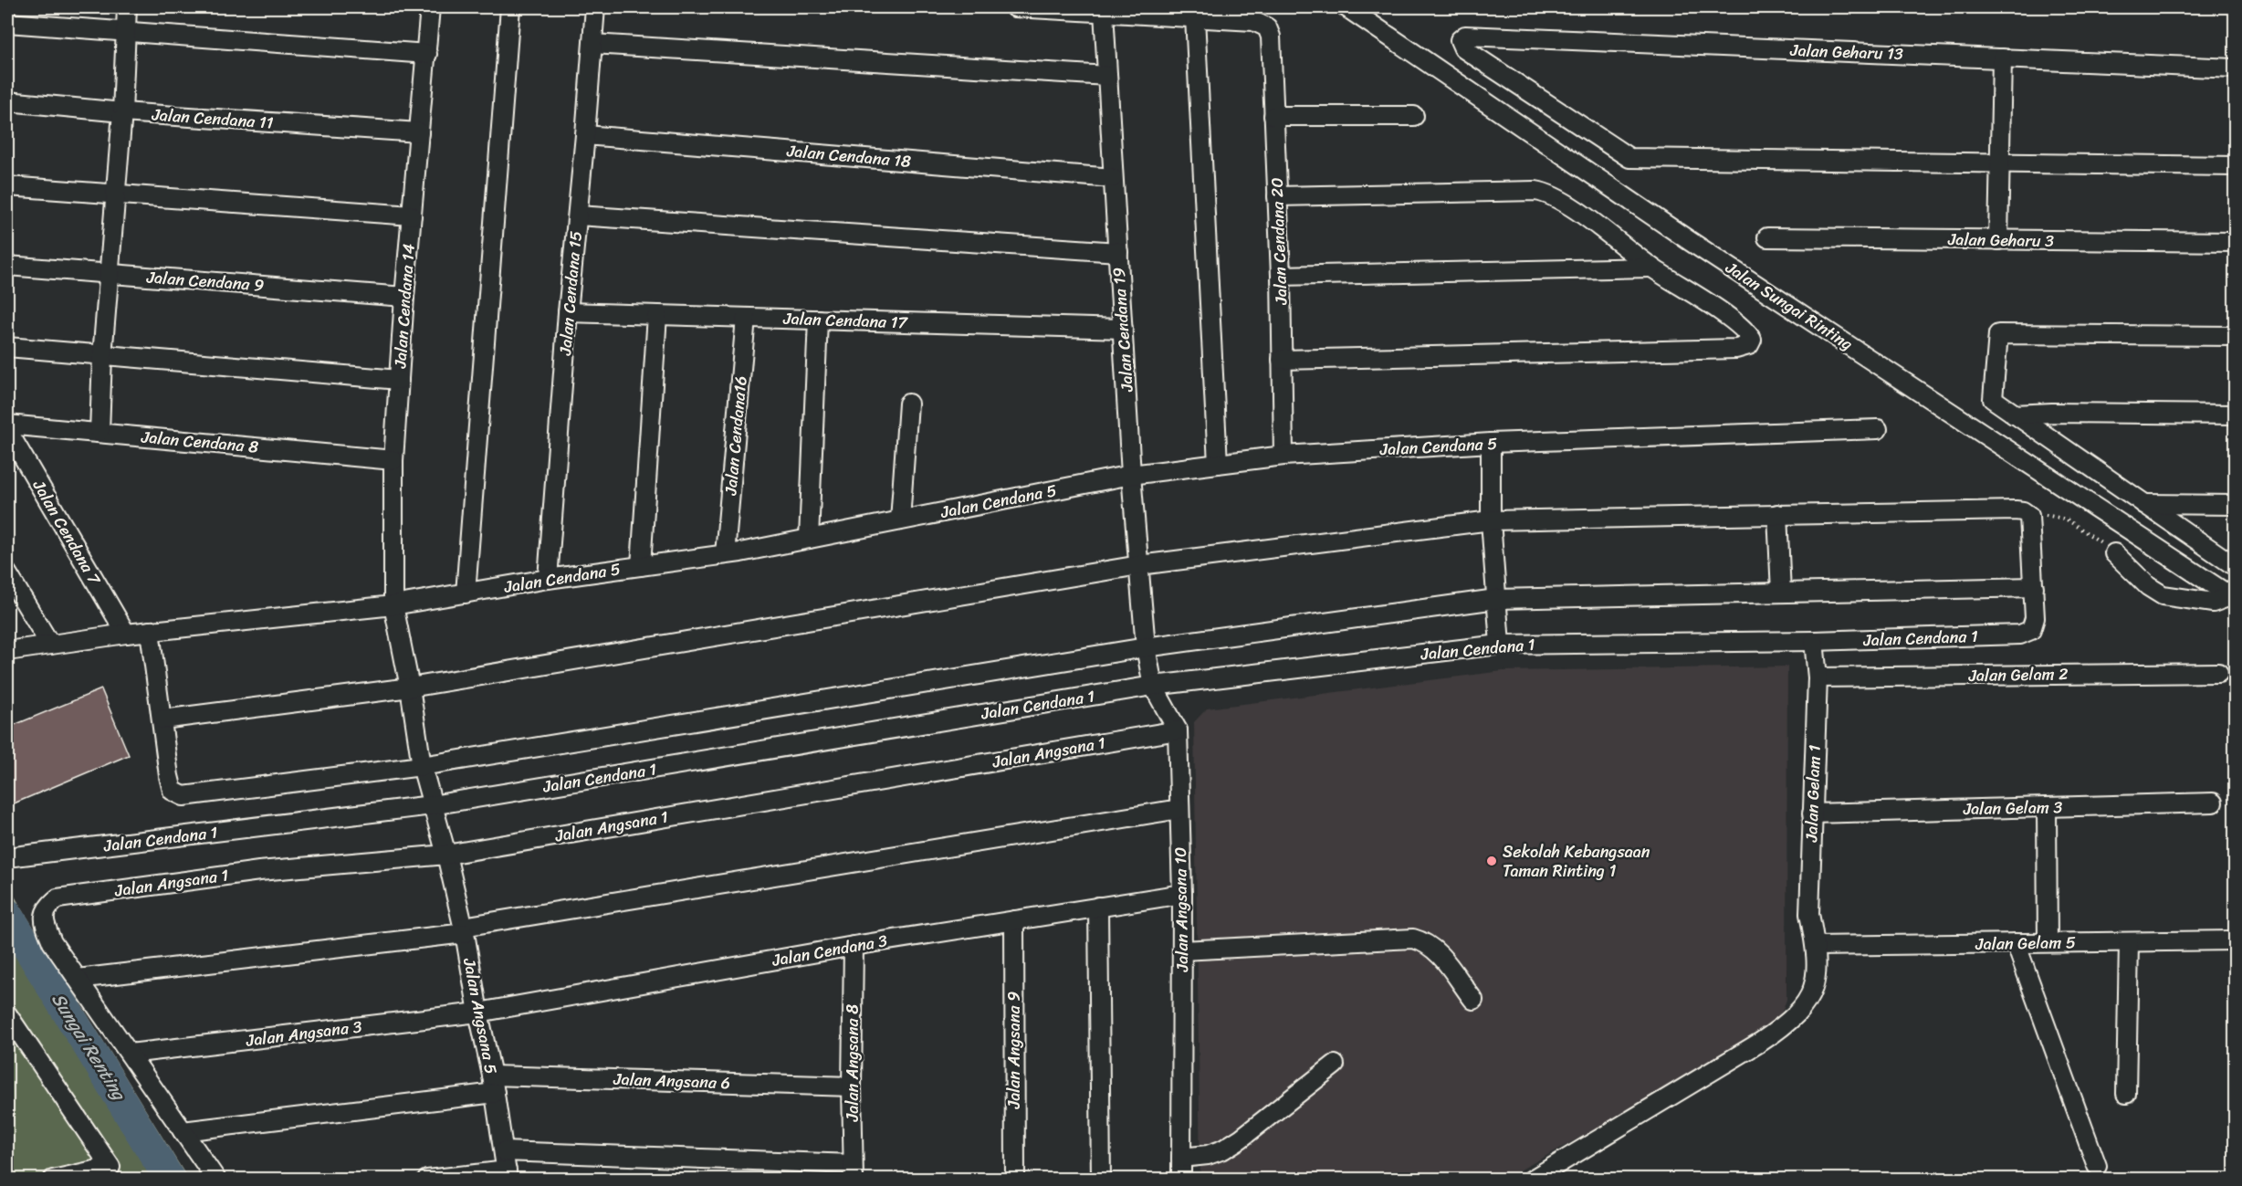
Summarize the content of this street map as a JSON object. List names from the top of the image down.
{
  "streets": {
    "street": [
      "Jalan Geharu 13",
      "Jalan Cendana 11",
      "Jalan Cendana 18",
      "Jalan Geharu 3",
      "Jalan Cendana 20",
      "Jalan Cendana 9",
      "Jalan Cendana 15",
      "Jalan Cendana 14",
      "Jalan Sungai Rinting",
      "Jalan Cendana 17",
      "Jalan Cendana 19",
      "Jalan Cendana16",
      "Jalan Cendana 8",
      "Jalan Cendana 5",
      "Jalan Cendana 7",
      "Jalan Cendana 1",
      "Jalan Gelam 2",
      "Jalan Angsana 1",
      "Jalan Gelam 1",
      "Jalan Gelam 3",
      "Jalan Angsana 10",
      "Jalan Gelam 5",
      "Jalan Cendana 3",
      "Jalan Angsana 5",
      "Jalan Angsana 3",
      "Jalan Angsana 9",
      "Jalan Angsana 8",
      "Jalan Angsana 6"
    ]
  },
  "crossings": [
    ["Jalan Cendana 11", "Jalan Cendana 14"],
    ["Jalan Cendana 18", "Jalan Cendana 15"],
    ["Jalan Cendana 18", "Jalan Cendana 19"],
    ["Jalan Cendana 20", "Jalan Cendana 5"],
    ["Jalan Cendana 9", "Jalan Cendana 14"],
    ["Jalan Cendana 15", "Jalan Cendana 17"],
    ["Jalan Cendana 15", "Jalan Cendana 5"],
    ["Jalan Cendana 14", "Jalan Cendana 8"],
    ["Jalan Cendana 14", "Jalan Cendana 5"],
    ["Jalan Cendana 14", "Jalan Angsana 5"],
    ["Jalan Cendana 17", "Jalan Cendana 19"],
    ["Jalan Cendana 17", "Jalan Cendana16"],
    ["Jalan Cendana 19", "Jalan Cendana 5"],
    ["Jalan Cendana 19", "Jalan Angsana 10"],
    ["Jalan Cendana16", "Jalan Cendana 5"],
    ["Jalan Cendana 5", "Jalan Cendana 7"],
    ["Jalan Cendana 1", "Jalan Gelam 1"],
    ["Jalan Cendana 1", "Jalan Angsana 10"],
    ["Jalan Cendana 1", "Jalan Angsana 5"],
    ["Jalan Gelam 2", "Jalan Gelam 1"],
    ["Jalan Angsana 1", "Jalan Angsana 10"],
    ["Jalan Angsana 1", "Jalan Angsana 5"],
    ["Jalan Gelam 1", "Jalan Gelam 3"],
    ["Jalan Gelam 1", "Jalan Gelam 5"],
    ["Jalan Angsana 10", "Jalan Cendana 3"],
    ["Jalan Cendana 3", "Jalan Angsana 5"],
    ["Jalan Cendana 3", "Jalan Angsana 3"],
    ["Jalan Cendana 3", "Jalan Angsana 9"],
    ["Jalan Cendana 3", "Jalan Angsana 8"],
    ["Jalan Angsana 5", "Jalan Angsana 3"],
    ["Jalan Angsana 5", "Jalan Angsana 6"],
    ["Jalan Angsana 8", "Jalan Angsana 6"]
  ],
  "water": ["Sungai Renting"],
  "places": ["Sekolah Kebangsaan Taman Rinting 1"]
}
